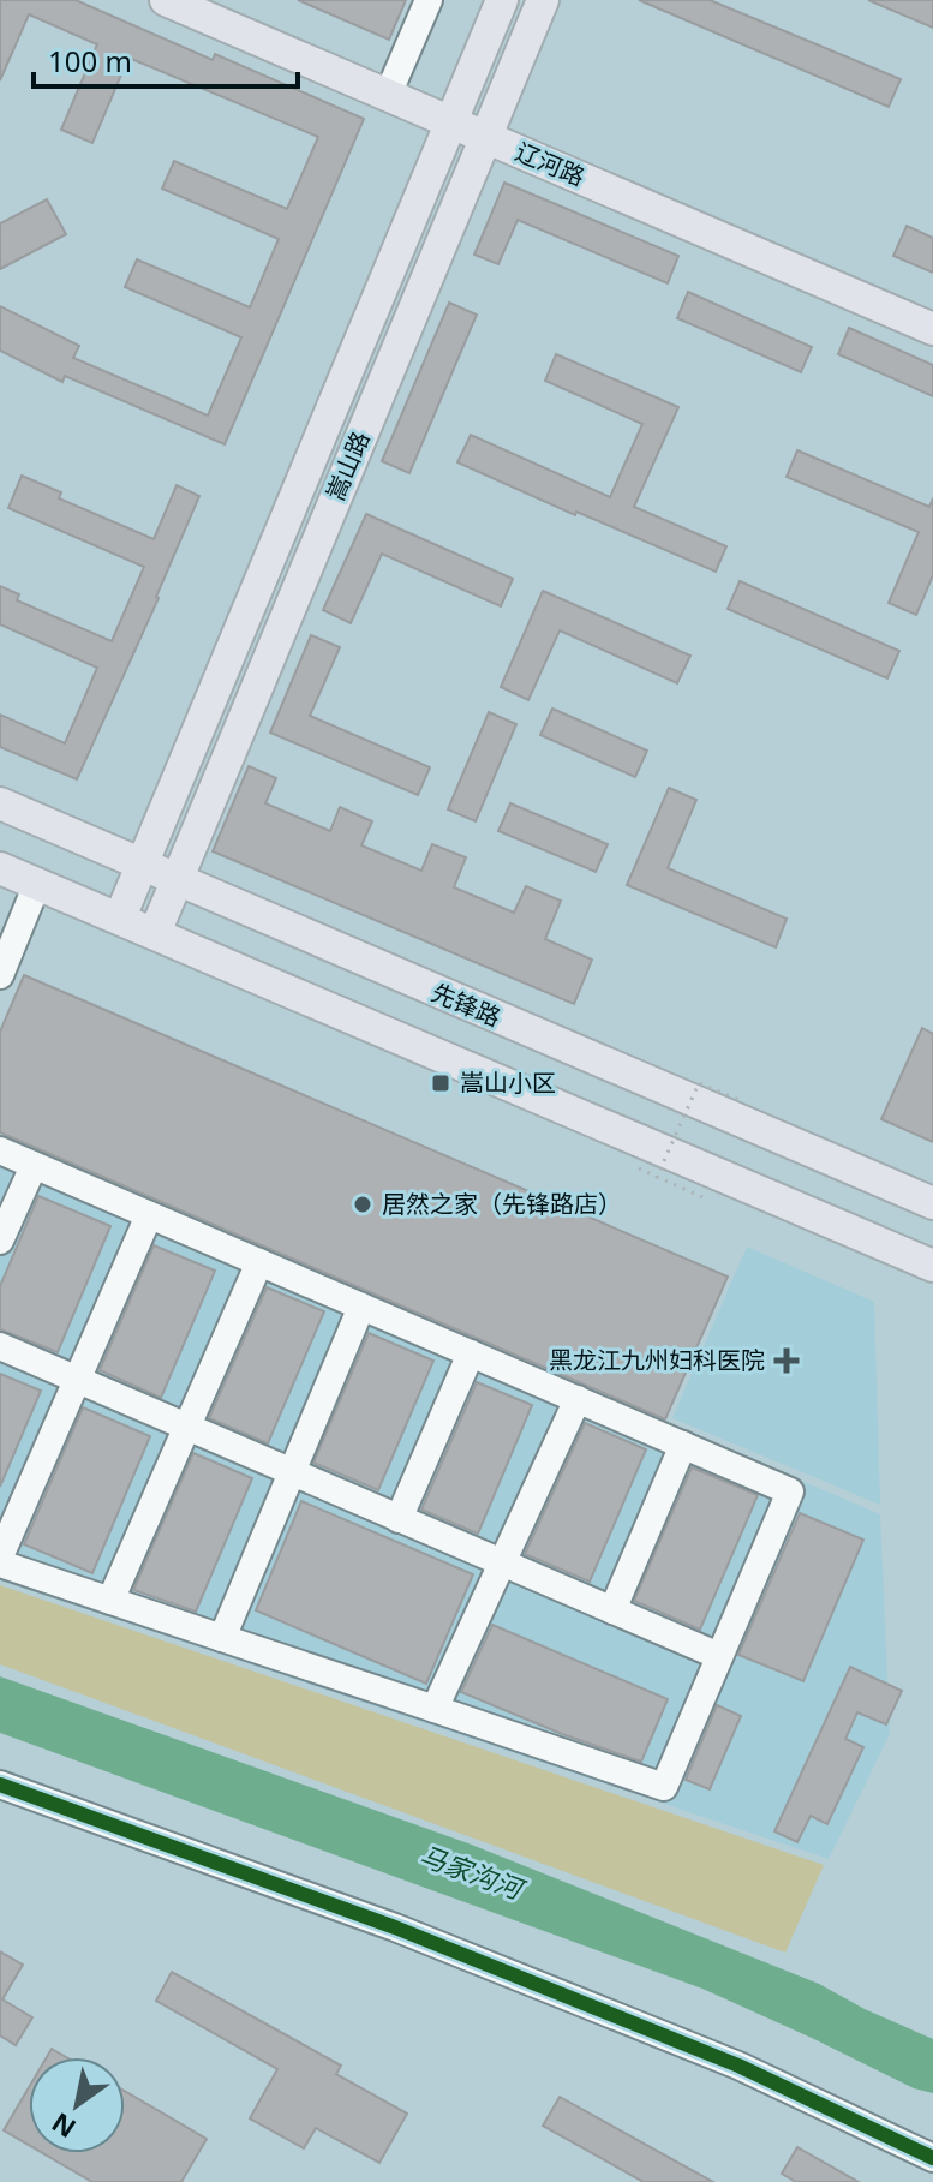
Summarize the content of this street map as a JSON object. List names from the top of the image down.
{
  "streets": {
    "main road": ["辽河路", "嵩山路", "先锋路"]
  },
  "crossings": [
    ["辽河路", "嵩山路"],
    ["嵩山路", "先锋路"]
  ],
  "water": ["马家沟河"],
  "places": {
    "transit": ["嵩山小区"],
    "other": ["居然之家（先锋路店）"],
    "health": ["黑龙江九州妇科医院"]
  },
  "scale_bar": "100 m",
  "north": "bottom left"
}
